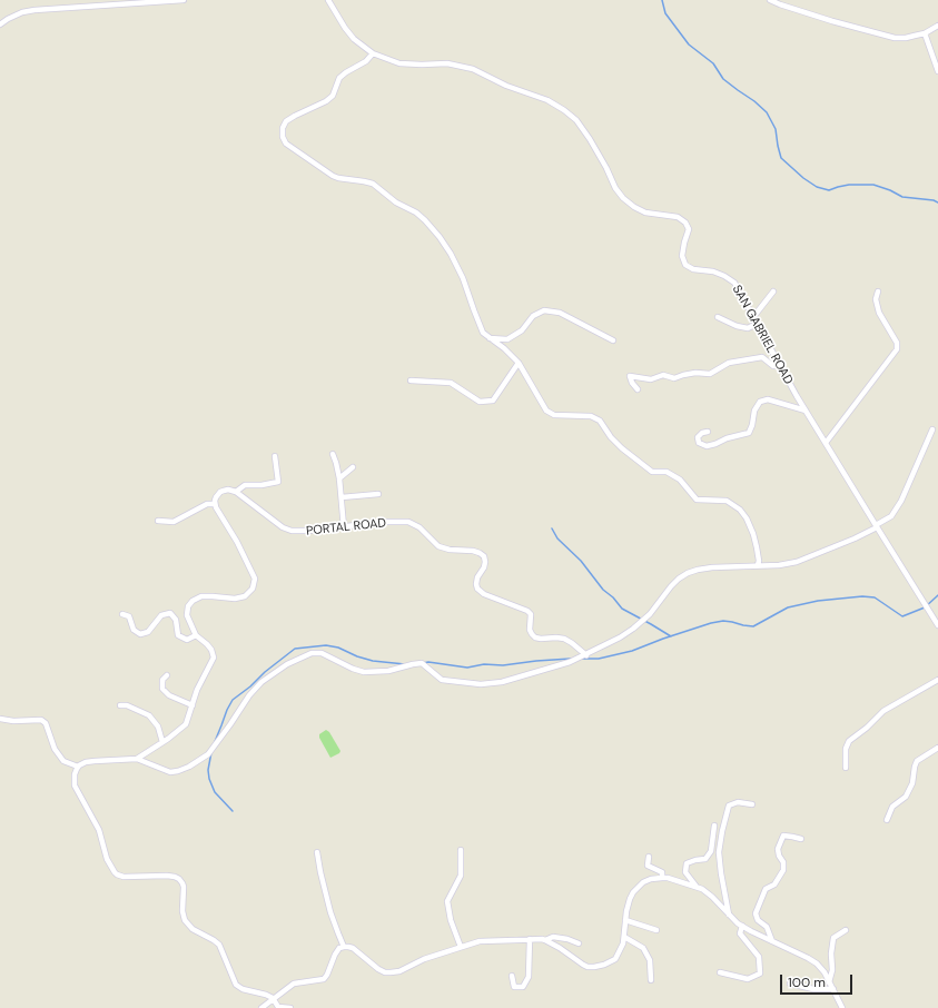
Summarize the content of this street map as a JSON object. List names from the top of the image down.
{
  "streets": {
    "street": ["SAN GABRIEL ROAD", "PORTAL ROAD"]
  },
  "scale_bar": "100 m"
}
